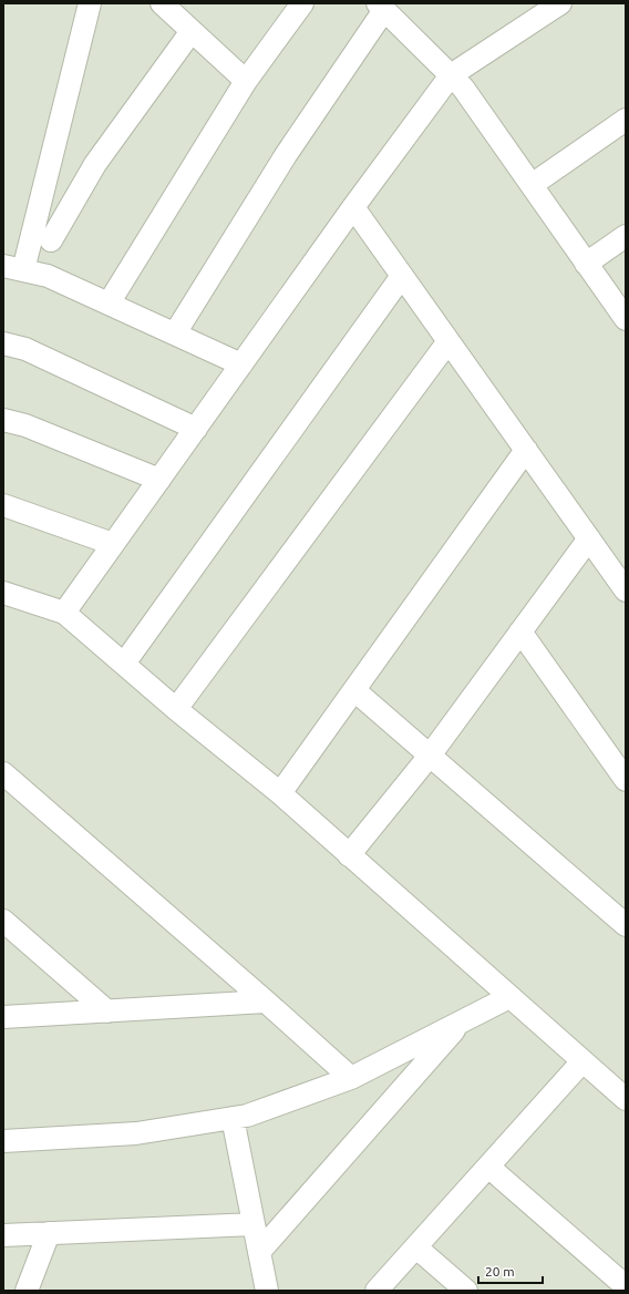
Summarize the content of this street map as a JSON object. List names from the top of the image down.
{
  "scale_bar": "20 m"
}
